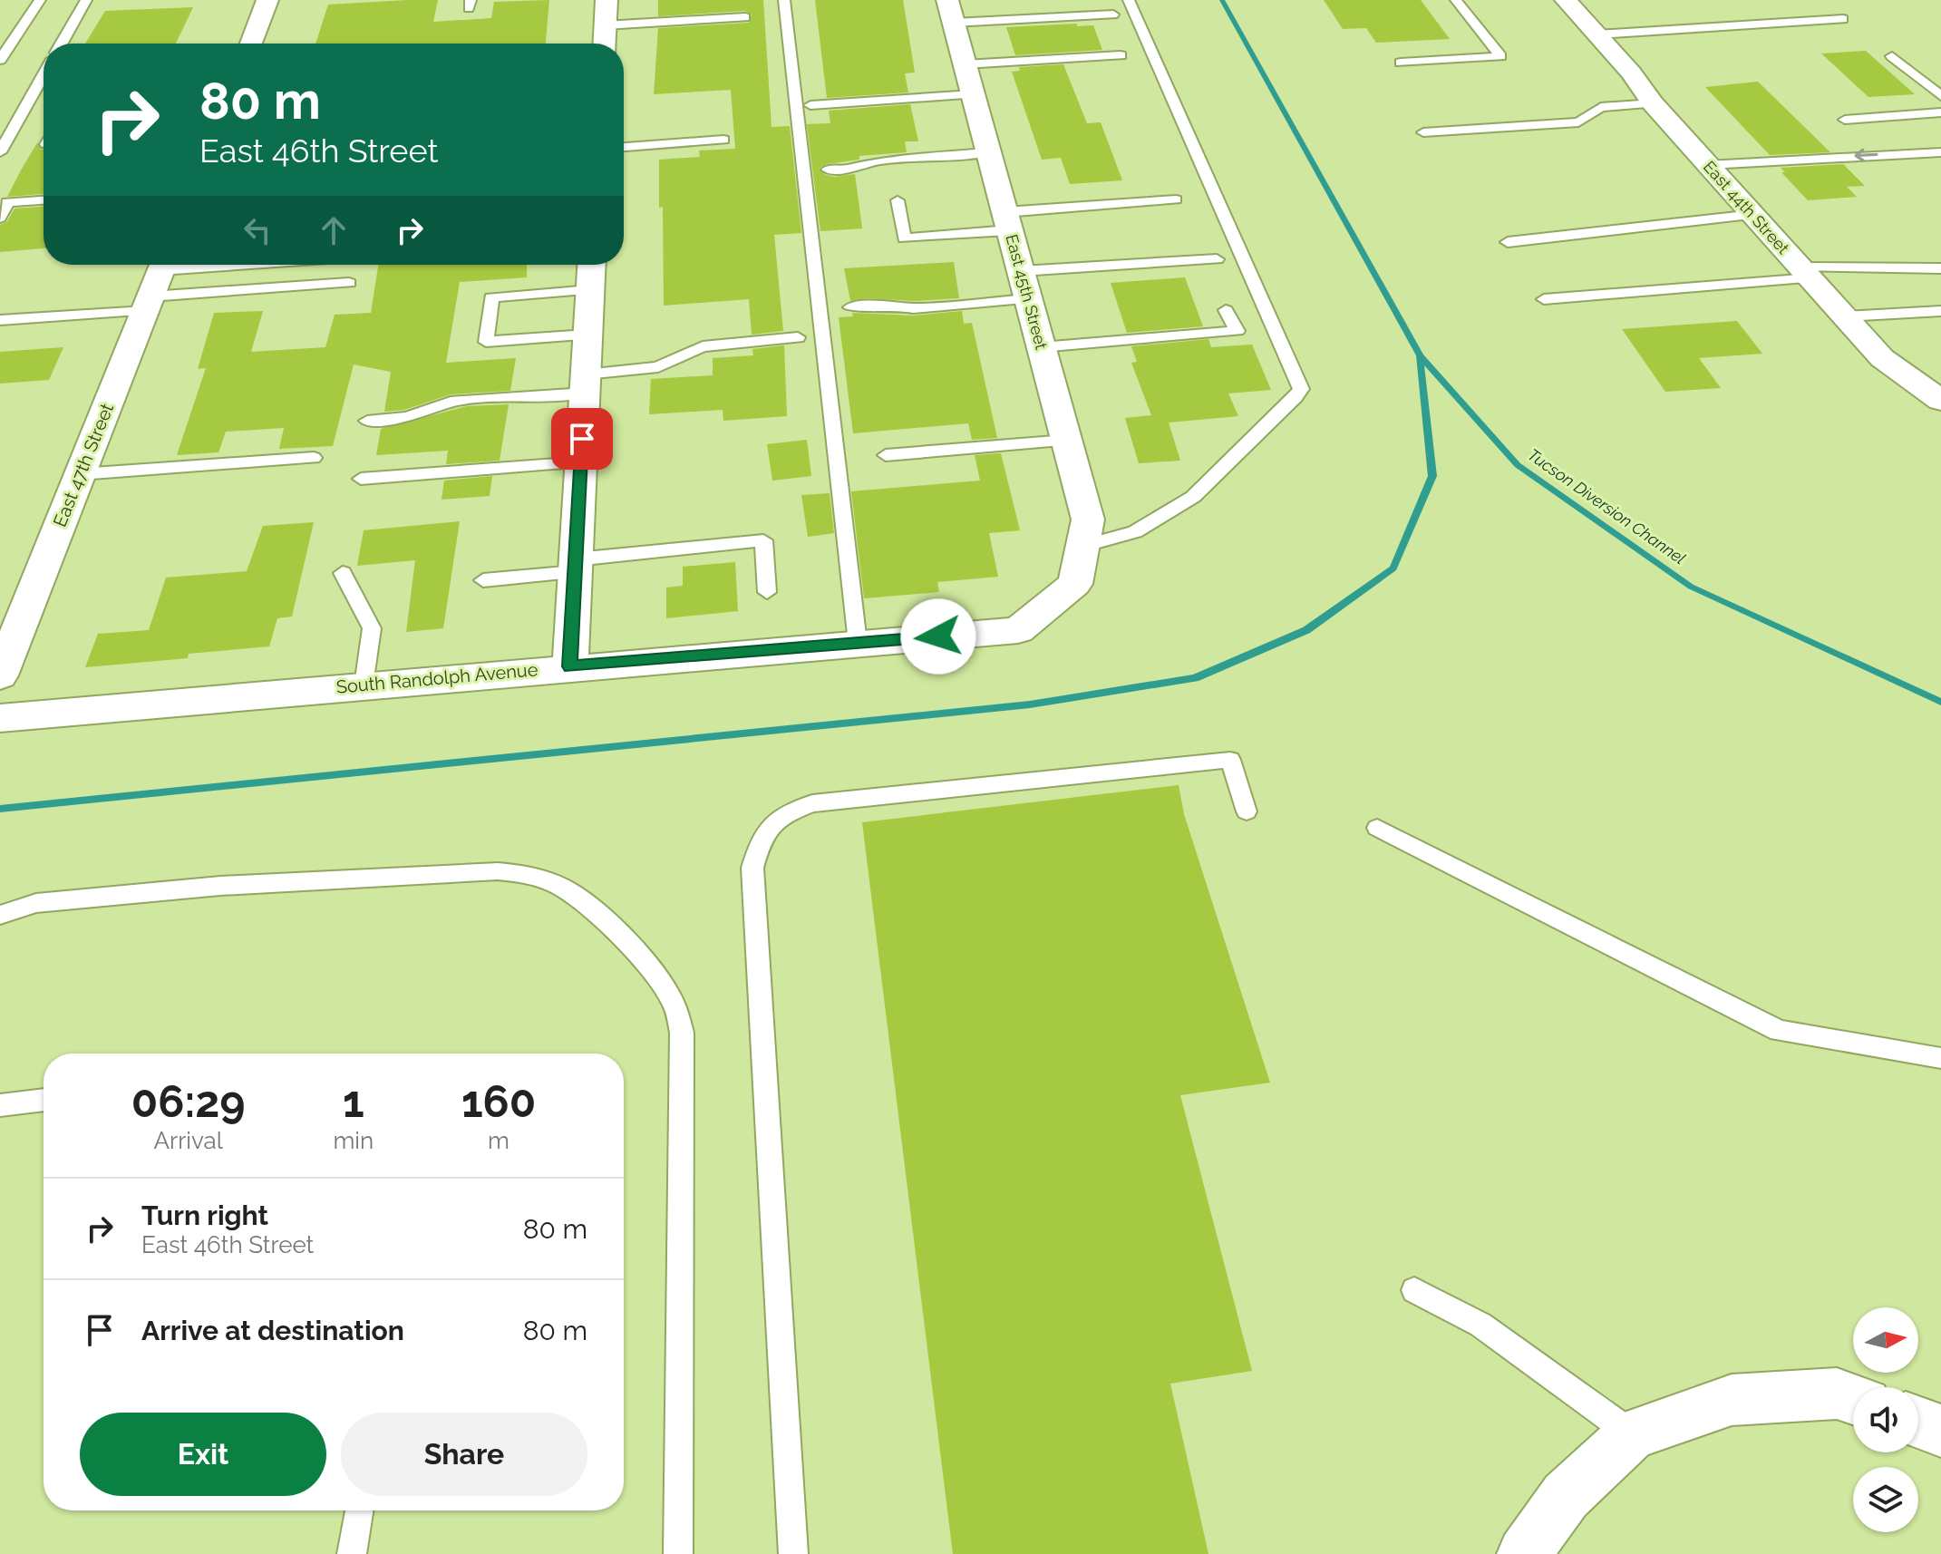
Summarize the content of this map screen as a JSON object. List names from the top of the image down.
{
  "streets": {
    "street": [
      "East 44th Street",
      "East 45th Street",
      "East 47th Street",
      "South Randolph Avenue"
    ]
  },
  "crossings": [
    ["East 45th Street", "South Randolph Avenue"]
  ],
  "water": ["Tucson Diversion Channel"],
  "north": "right",
  "page": {
    "turn": ["80 m", "East 46th Street"],
    "eta": [
      "06:29",
      "Arrival",
      "1",
      "min",
      "160",
      "m"
    ],
    "list": [
      {
        "name": "Turn right",
        "note": "East 46th Street",
        "value": "80 m"
      },
      {
        "name": "Arrive at destination",
        "value": "80 m"
      }
    ],
    "buttons": ["Exit", "Share"]
  }
}
